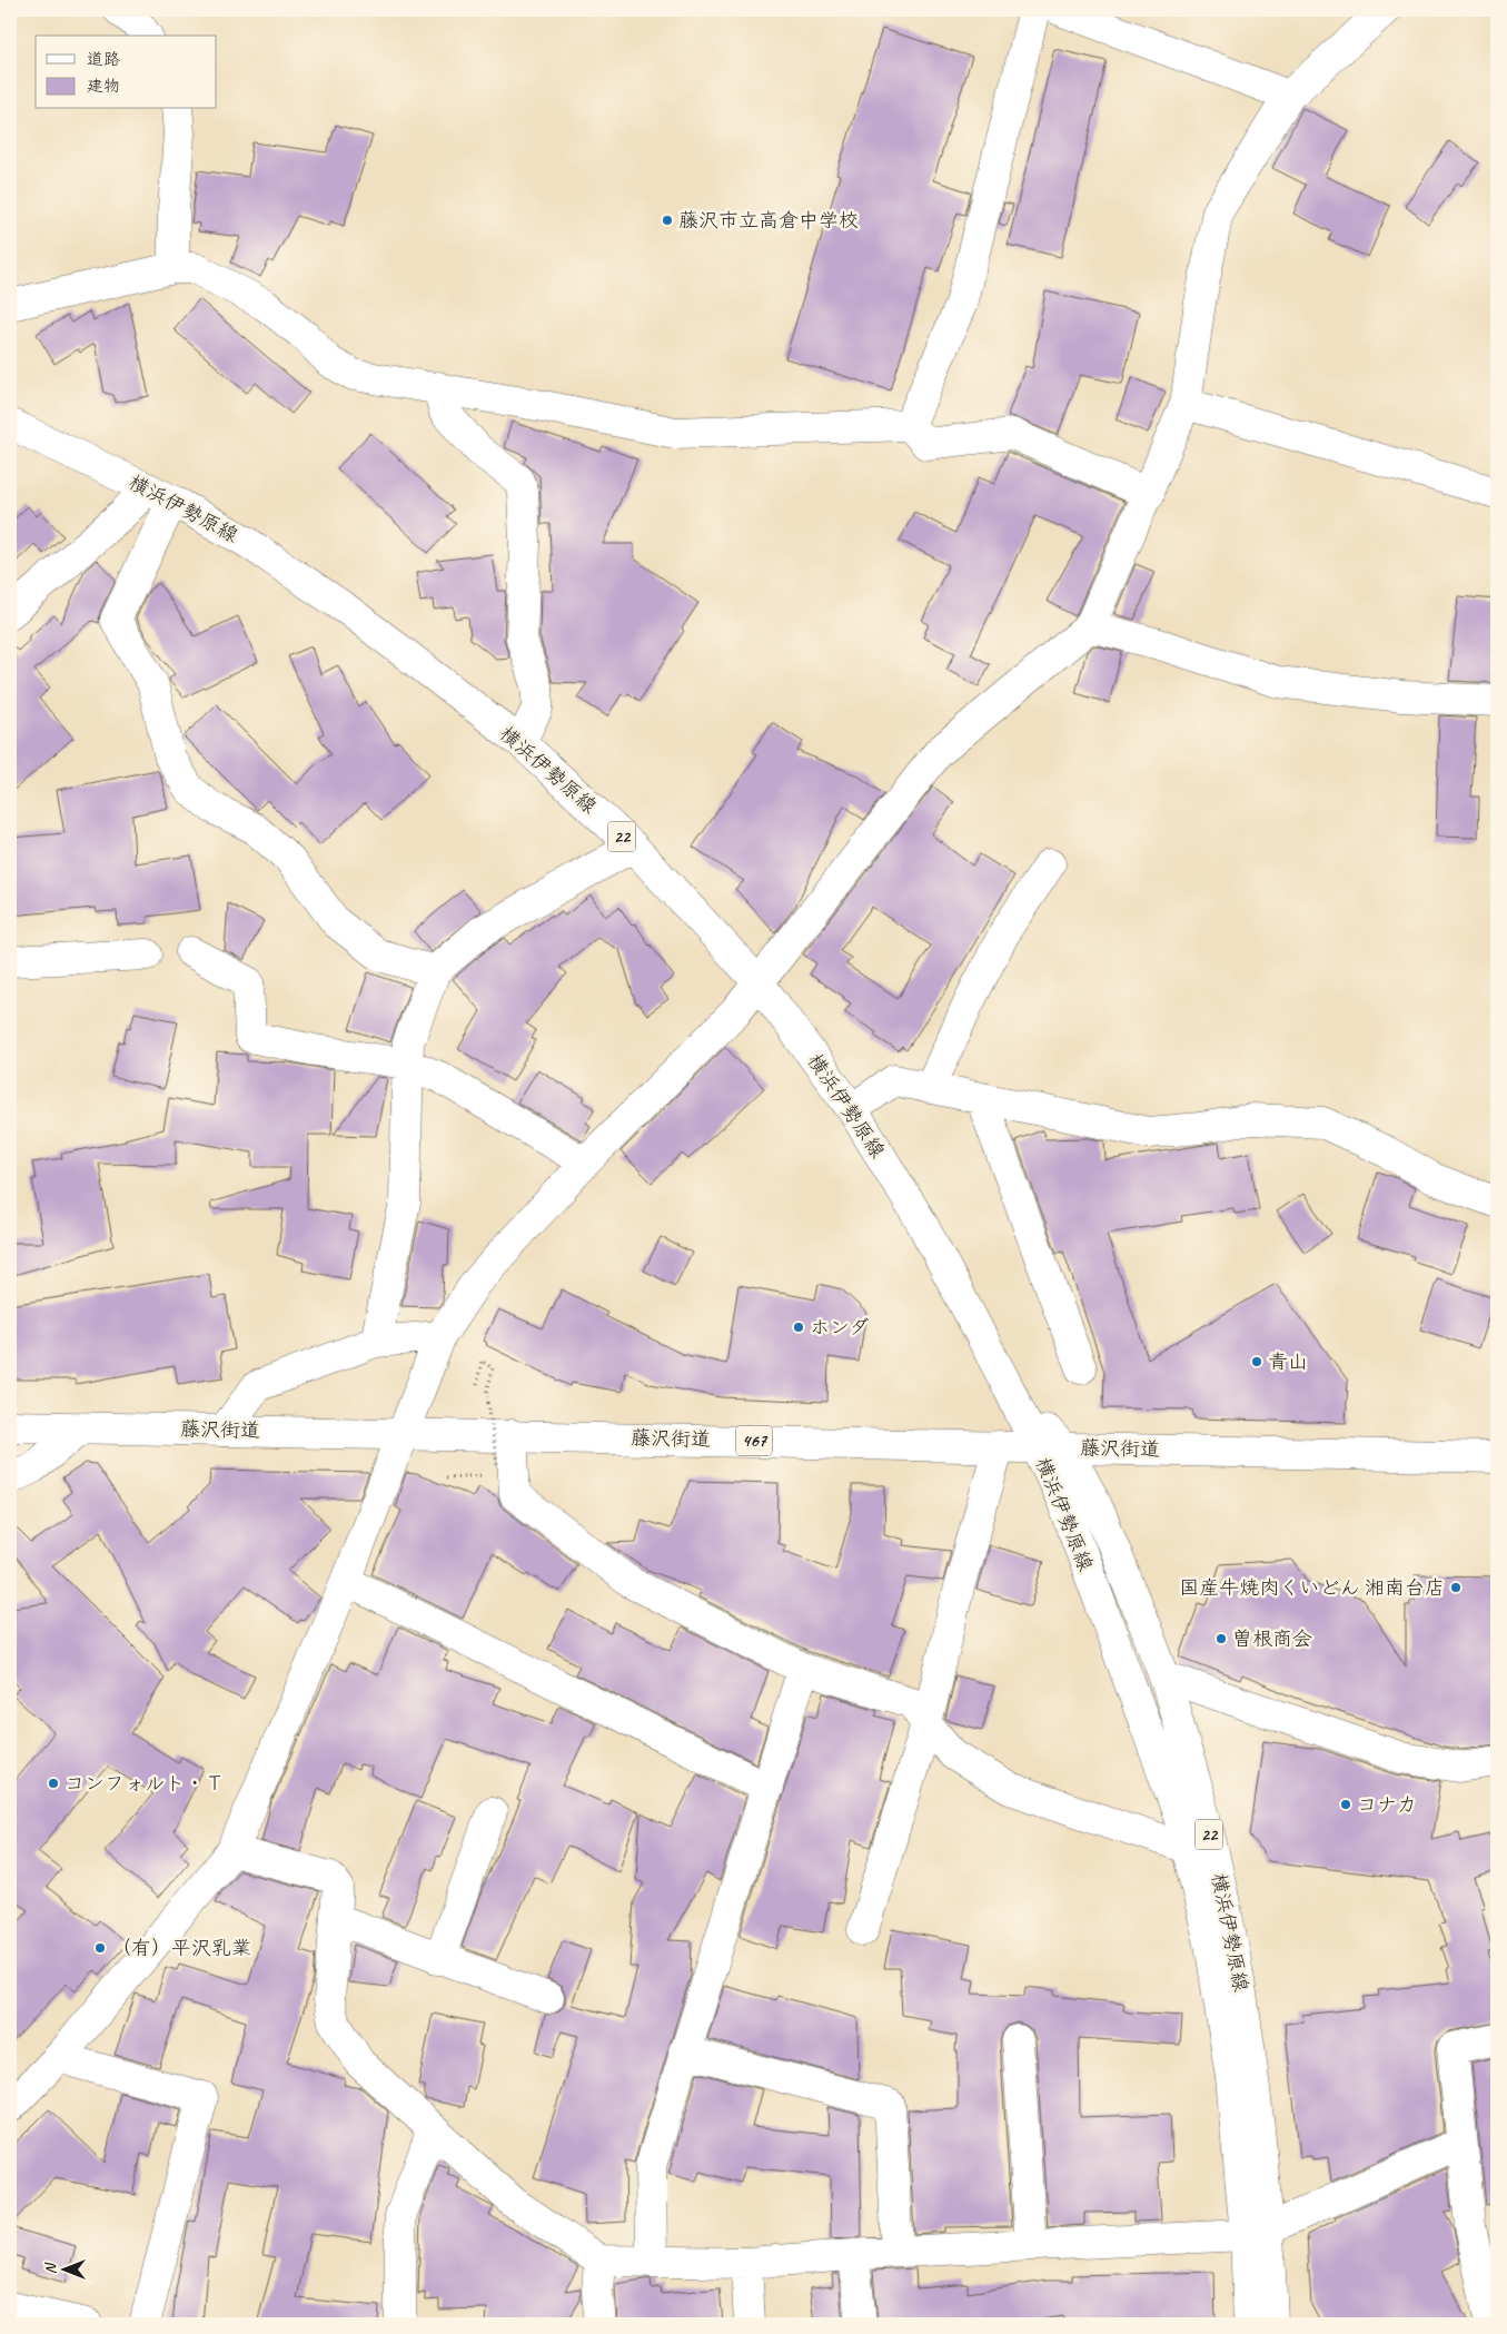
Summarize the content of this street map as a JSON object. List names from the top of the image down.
{
  "streets": {
    "main road": [
      "横浜伊勢原線",
      "22",
      "藤沢街道",
      "467"
    ]
  },
  "crossings": [
    ["横浜伊勢原線", "藤沢街道"]
  ],
  "places": [
    "藤沢市立高倉中学校",
    "ホンダ",
    "青山",
    "国産牛焼肉くいどん 湘南台店",
    "曽根商会",
    "コンフォルト・Ｔ",
    "コナカ",
    "（有）平沢乳業"
  ],
  "legend": ["道路", "建物"],
  "north": "left"
}
